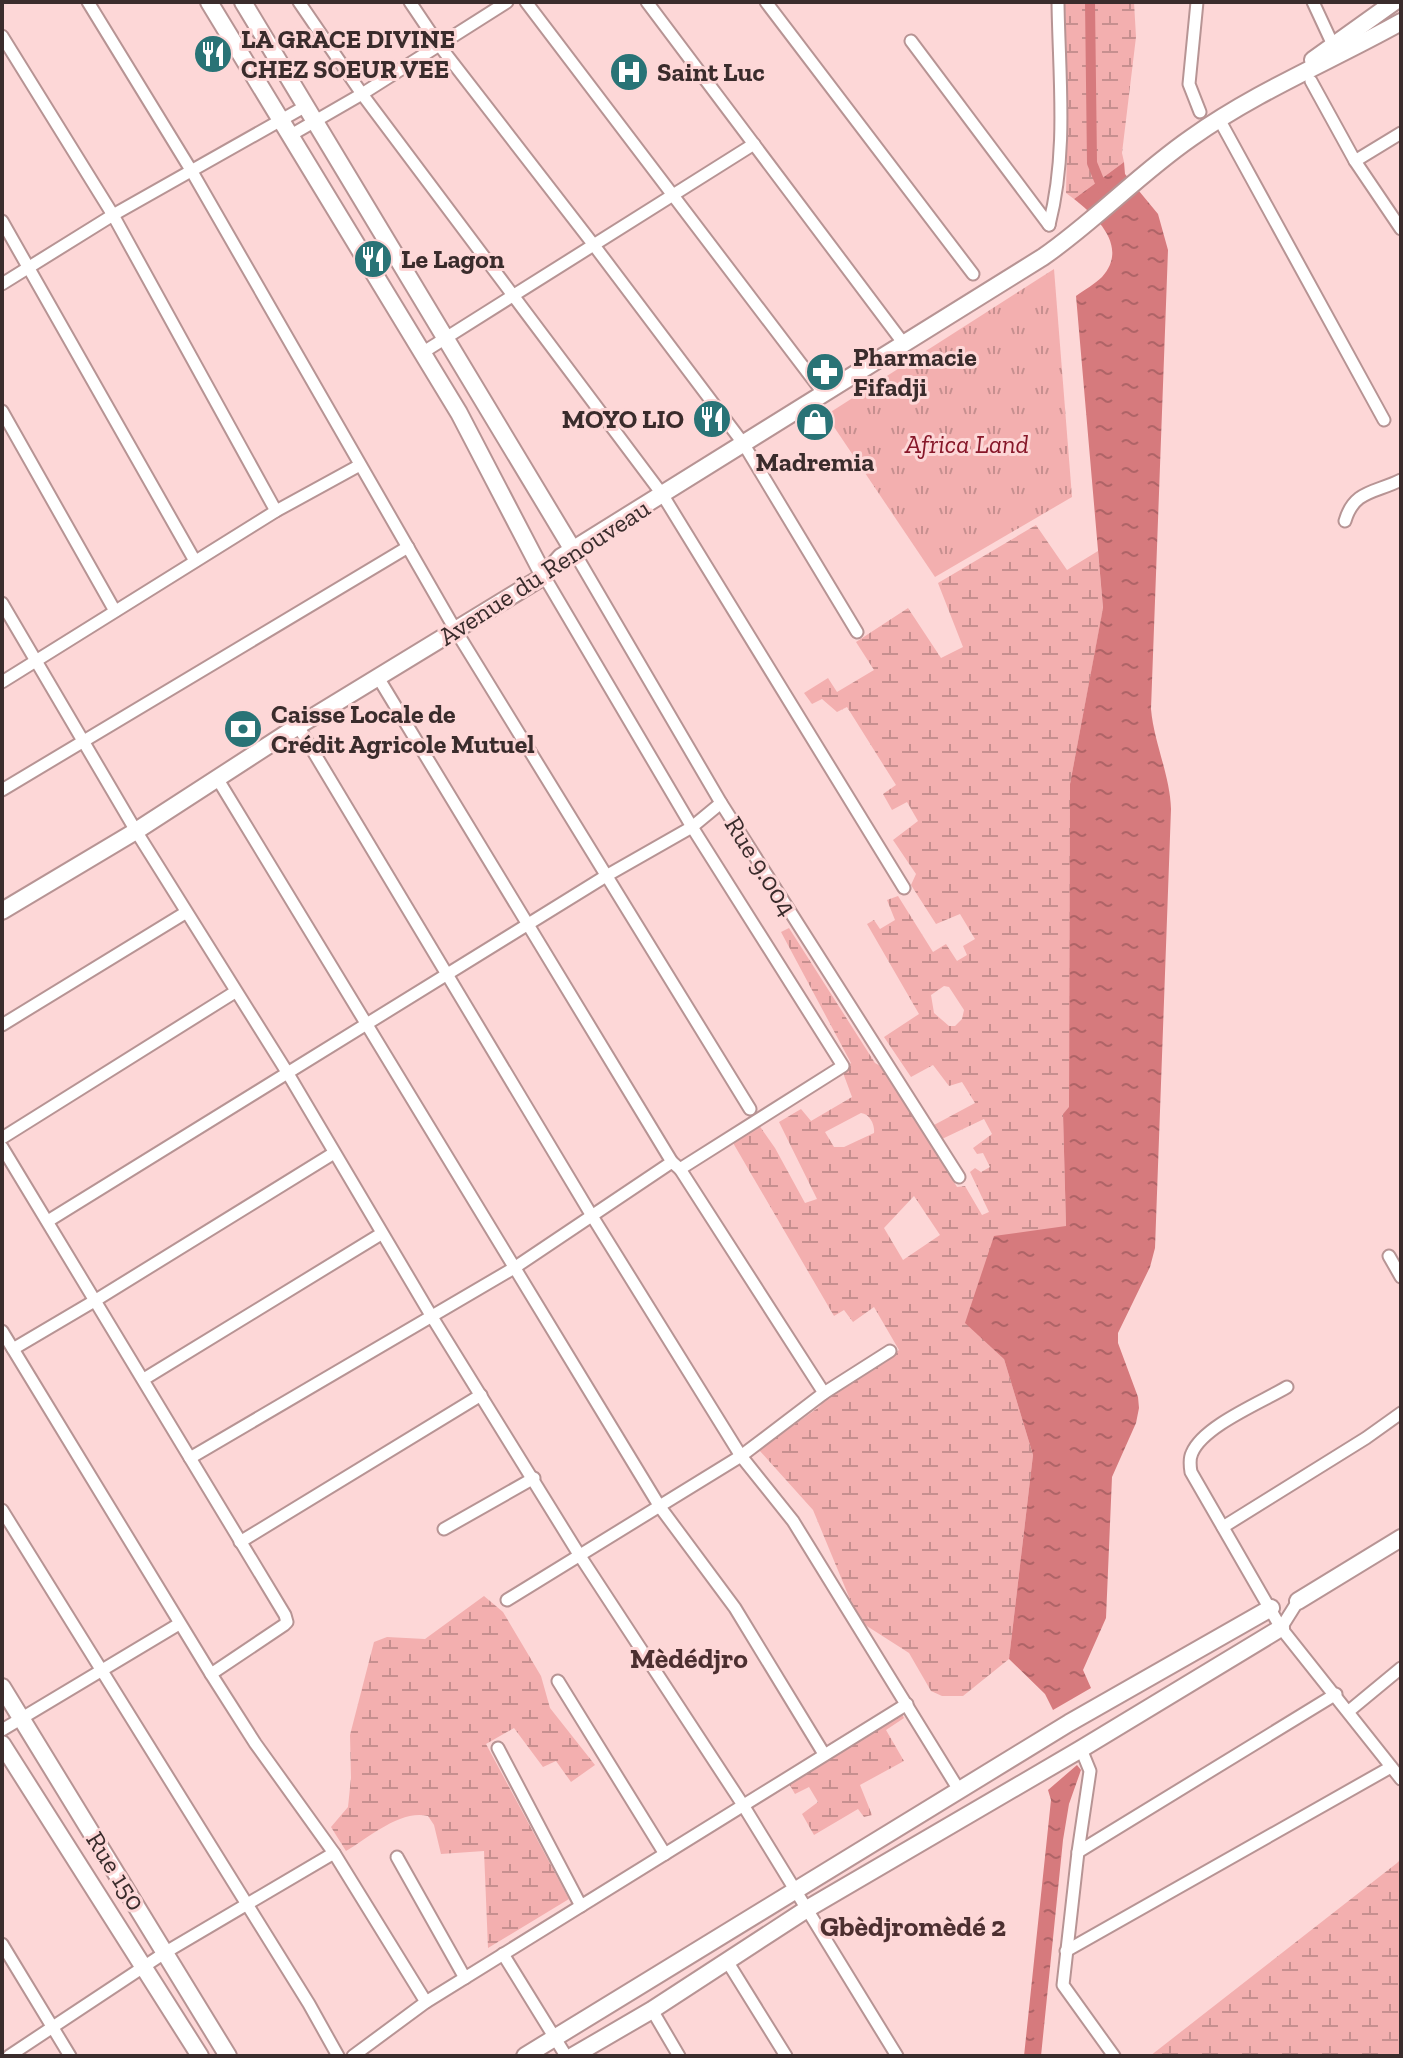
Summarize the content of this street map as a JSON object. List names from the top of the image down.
{
  "streets": {
    "street": ["Avenue du Renouveau", "Rue 9.004", "Rue 150"]
  },
  "crossings": [
    ["Avenue du Renouveau", "Rue 9.004"]
  ],
  "districts": ["Mèdédjro", "Gbèdjromèdé 2"],
  "parks": ["Africa Land"],
  "places": {
    "restaurant": ["LA GRACE DIVINE CHEZ SOEUR VEE", "Le Lagon", "MOYO LIO"],
    "hospital": ["Saint Luc"],
    "pharmacy": ["Pharmacie Fifadji"],
    "shop": ["Madremia"],
    "bank": ["Caisse Locale de Crédit Agricole Mutuel"]
  }
}
